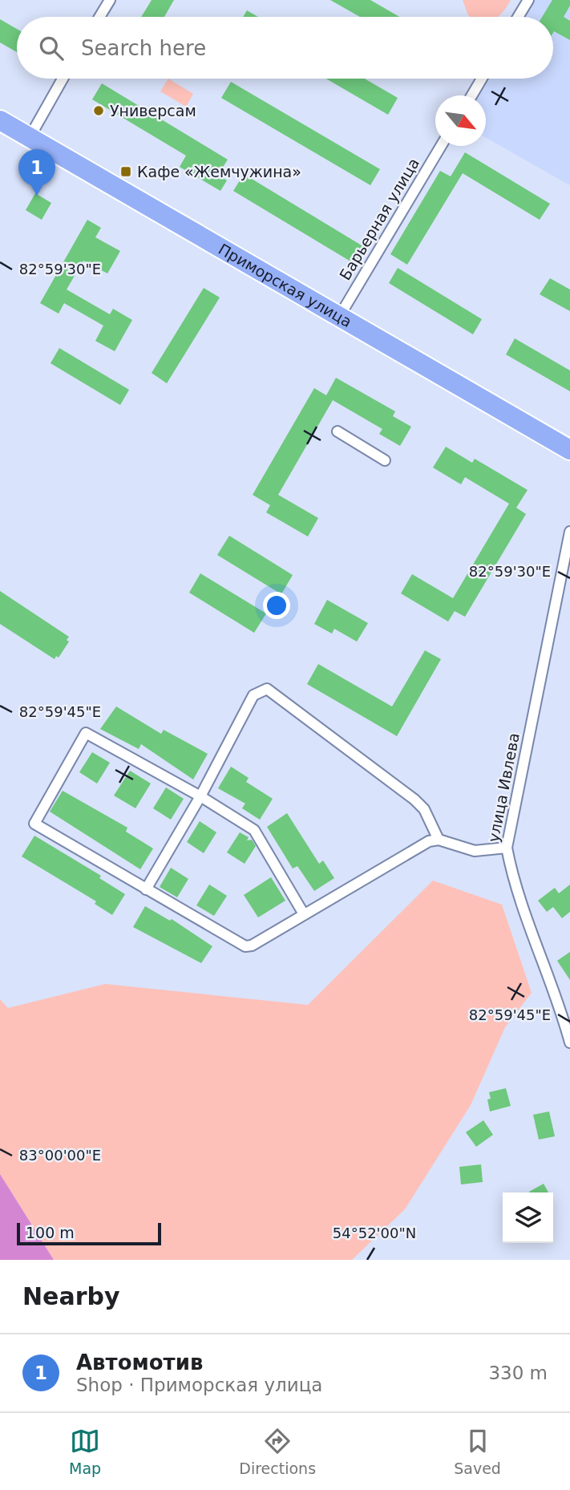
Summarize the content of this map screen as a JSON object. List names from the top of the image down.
{
  "streets": {
    "highway": ["Приморская улица"],
    "street": ["Барьерная улица", "улица Ивлева"]
  },
  "crossings": [
    ["Барьерная улица", "Приморская улица"]
  ],
  "places": {
    "other": ["Универсам"],
    "transit": ["Кафе «Жемчужина»"]
  },
  "scale_bar": "100 m",
  "north": "bottom right",
  "page": {
    "search": "Search here",
    "pins": "1",
    "scale": "100 m",
    "heading": "Nearby",
    "list": [
      {
        "mark": "1",
        "name": "Автомотив",
        "note": "Shop · Приморская улица",
        "value": "330 m"
      }
    ],
    "nav": ["Map", "Directions", "Saved"]
  },
  "coordinates": [
    "82°59'30\"E",
    "82°59'45\"E",
    "83°00'00\"E",
    "54°52'00\"N"
  ]
}
